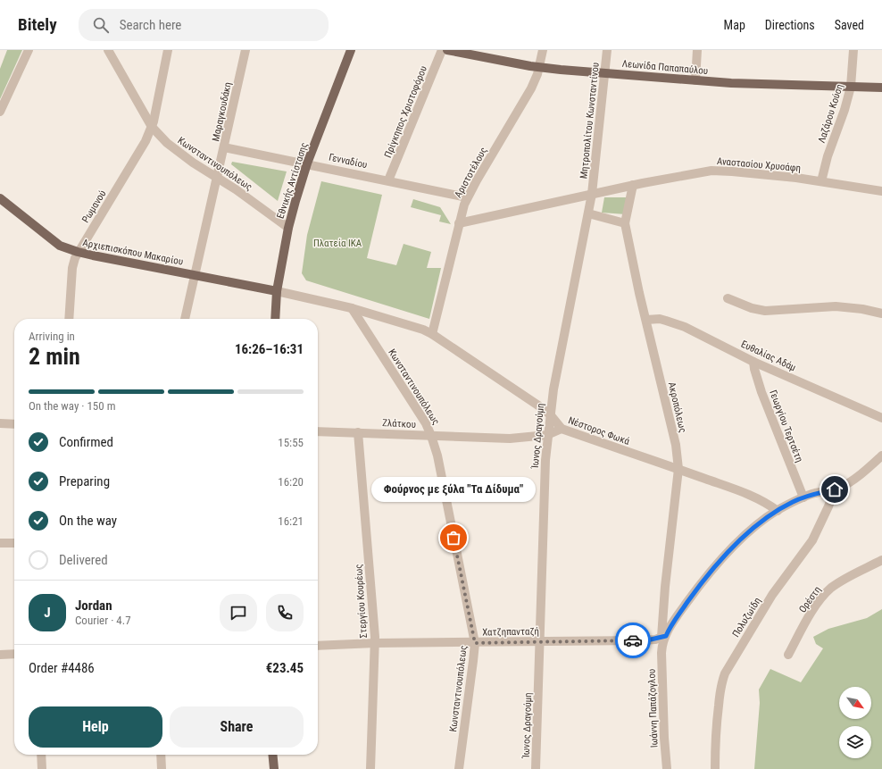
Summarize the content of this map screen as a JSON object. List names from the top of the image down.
{
  "streets": {
    "main road": ["Λεωνίδα Παπαπαύλου", "Εθνικής Αντίστασης", "Αρχιεπισκόπου Μακαρίου"],
    "street": [
      "Μαραγκουδάκη",
      "Πρίγκηπος Χριστοφόρου",
      "Λαζάρου Κούση",
      "Μητροπολίτου Κωνσταντίνου",
      "Γενναδίου",
      "Κωνσταντινουπόλεως",
      "Αναστασίου Χρυσάφη",
      "Αριστοτέλους",
      "Ρωμανού",
      "Ευθαλίας Αδάμ",
      "Ακροπόλεως",
      "Ζλάτκου",
      "Γεωργίου Τερτσέτη",
      "Νέστορος Φωκά",
      "Ίωνος Δραγούμη",
      "Ορέστη",
      "Στεργίου Κουρέως",
      "Πολυζωίδη",
      "Χατζηπανταζή",
      "Ιωάννη Παπάζογλου"
    ]
  },
  "crossings": [
    ["Λεωνίδα Παπαπαύλου", "Λαζάρου Κούση"],
    ["Λεωνίδα Παπαπαύλου", "Μητροπολίτου Κωνσταντίνου"],
    ["Λεωνίδα Παπαπαύλου", "Αριστοτέλους"],
    ["Μαραγκουδάκη", "Γενναδίου"],
    ["Μαραγκουδάκη", "Κωνσταντινουπόλεως"],
    ["Μαραγκουδάκη", "Αρχιεπισκόπου Μακαρίου"],
    ["Πρίγκηπος Χριστοφόρου", "Γενναδίου"],
    ["Λαζάρου Κούση", "Αναστασίου Χρυσάφη"],
    ["Μητροπολίτου Κωνσταντίνου", "Αναστασίου Χρυσάφη"],
    ["Μητροπολίτου Κωνσταντίνου", "Ίωνος Δραγούμη"],
    ["Γενναδίου", "Αριστοτέλους"],
    ["Γενναδίου", "Εθνικής Αντίστασης"],
    ["Κωνσταντινουπόλεως", "Εθνικής Αντίστασης"],
    ["Κωνσταντινουπόλεως", "Ρωμανού"],
    ["Κωνσταντινουπόλεως", "Ζλάτκου"],
    ["Κωνσταντινουπόλεως", "Νέστορος Φωκά"],
    ["Κωνσταντινουπόλεως", "Χατζηπανταζή"],
    ["Αναστασίου Χρυσάφη", "Ίωνος Δραγούμη"],
    ["Αριστοτέλους", "Νέστορος Φωκά"],
    ["Εθνικής Αντίστασης", "Αρχιεπισκόπου Μακαρίου"],
    ["Ρωμανού", "Αρχιεπισκόπου Μακαρίου"],
    ["Ευθαλίας Αδάμ", "Ακροπόλεως"],
    ["Ευθαλίας Αδάμ", "Γεωργίου Τερτσέτη"],
    ["Ακροπόλεως", "Νέστορος Φωκά"],
    ["Ακροπόλεως", "Χατζηπανταζή"],
    ["Ακροπόλεως", "Ιωάννη Παπάζογλου"],
    ["Ζλάτκου", "Ίωνος Δραγούμη"],
    ["Ζλάτκου", "Στεργίου Κουρέως"],
    ["Γεωργίου Τερτσέτη", "Ιωάννη Παπάζογλου"],
    ["Νέστορος Φωκά", "Ίωνος Δραγούμη"],
    ["Νέστορος Φωκά", "Ιωάννη Παπάζογλου"],
    ["Ίωνος Δραγούμη", "Χατζηπανταζή"],
    ["Στεργίου Κουρέως", "Χατζηπανταζή"],
    ["Πολυζωίδη", "Ιωάννη Παπάζογλου"],
    ["Χατζηπανταζή", "Ιωάννη Παπάζογλου"]
  ],
  "parks": ["Πλατεία ΙΚΑ"],
  "places": ["Φούρνος με ξύλα \"Τα Δίδυμα\""],
  "north": "bottom right",
  "page": {
    "header": "Bitely",
    "search": "Search here",
    "nav": ["Map", "Directions", "Saved"],
    "heading": ["2 min", "Arriving in", "16:26–16:31"],
    "panel": [
      "Jordan",
      "Courier · 4.7",
      "Order #4486",
      "€23.45"
    ],
    "bar": "On the way · 150 m",
    "list": [
      ["Confirmed", "15:55"],
      ["Preparing", "16:20"],
      ["On the way", "16:21"],
      "Delivered"
    ],
    "bubble": "Φούρνος με ξύλα \"Τα Δίδυμα\"",
    "round": "J",
    "buttons": ["Help", "Share"]
  }
}
